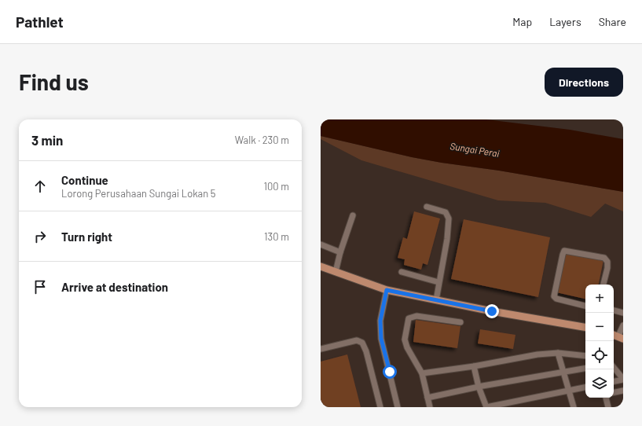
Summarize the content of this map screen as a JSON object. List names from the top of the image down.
{
  "water": ["Sungai Perai"],
  "page": {
    "header": "Pathlet",
    "nav": ["Map", "Layers", "Share"],
    "buttons": "Directions",
    "title": "Find us",
    "heading": ["3 min", "Walk · 230 m"],
    "list": [
      ["Continue", "Lorong Perusahaan Sungai Lokan 5", "100 m"],
      ["Turn right", "130 m"],
      "Arrive at destination"
    ],
    "map_buttons": ["+", "−"]
  }
}
